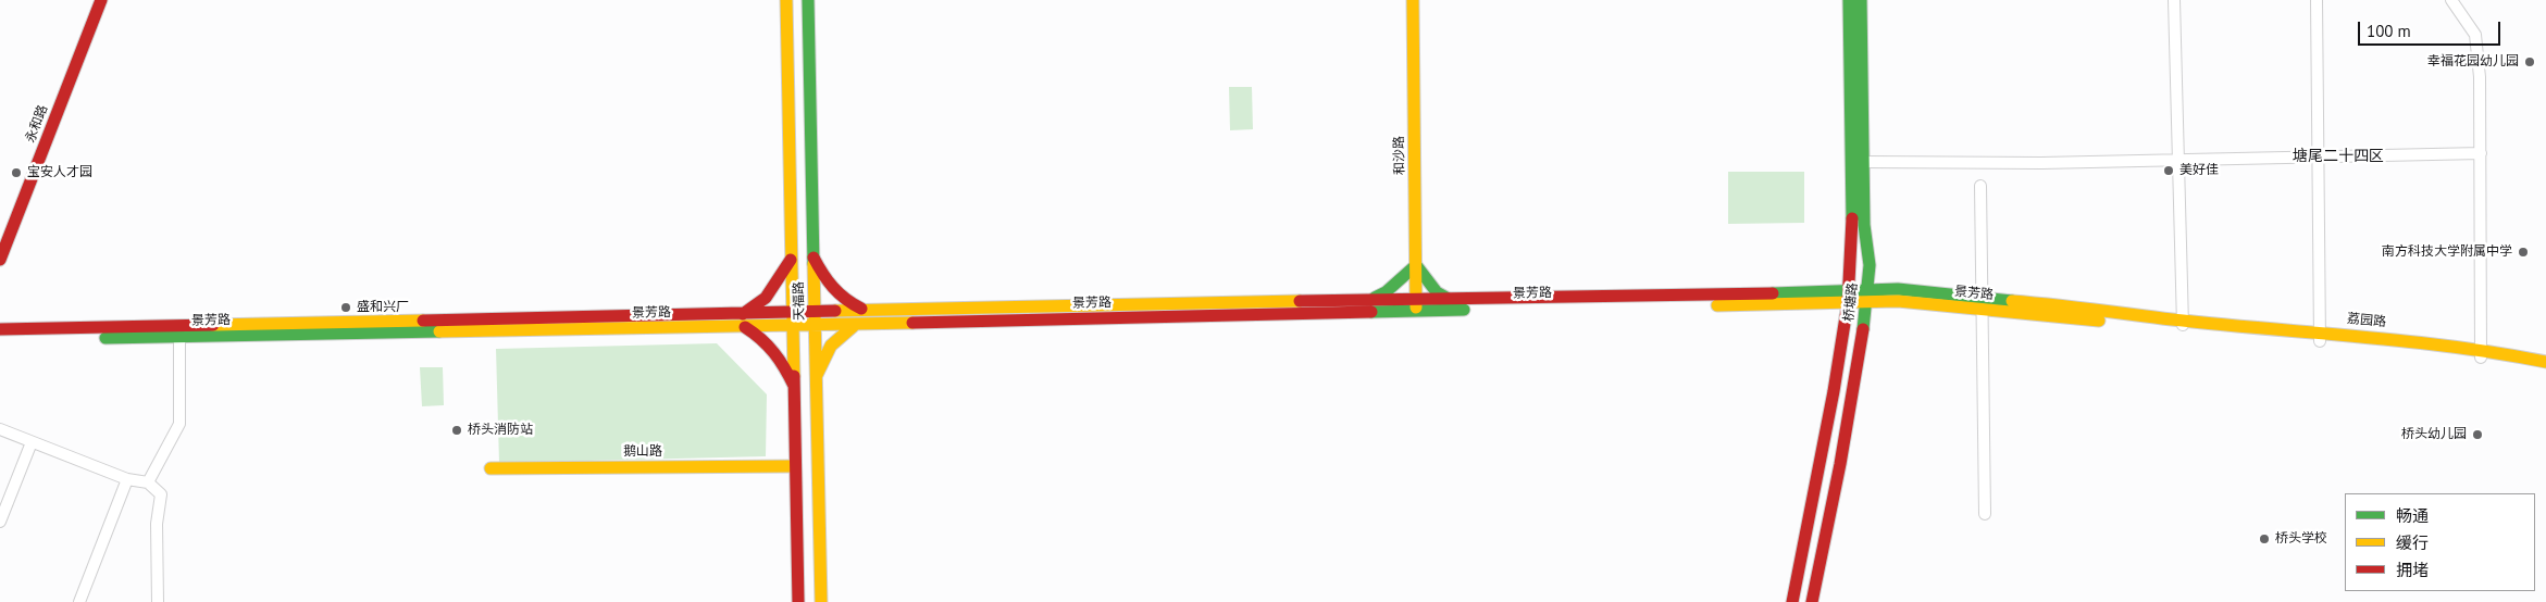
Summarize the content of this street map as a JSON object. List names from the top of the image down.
{
  "streets": {
    "street": [
      "永和路",
      "和沙路",
      "景芳路",
      "天福路",
      "桥塘路",
      "荔园路",
      "鹅山路"
    ]
  },
  "crossings": [
    ["和沙路", "景芳路"],
    ["景芳路", "天福路"],
    ["景芳路", "桥塘路"],
    ["景芳路", "荔园路"],
    ["天福路", "鹅山路"]
  ],
  "districts": ["塘尾二十四区"],
  "places": [
    "幸福花园幼儿园",
    "美好佳",
    "宝安人才园",
    "南方科技大学附属中学",
    "盛和兴厂",
    "桥头消防站",
    "桥头幼儿园",
    "桥头学校"
  ],
  "legend": ["畅通", "缓行", "拥堵"],
  "scale_bar": "100 m"
}
